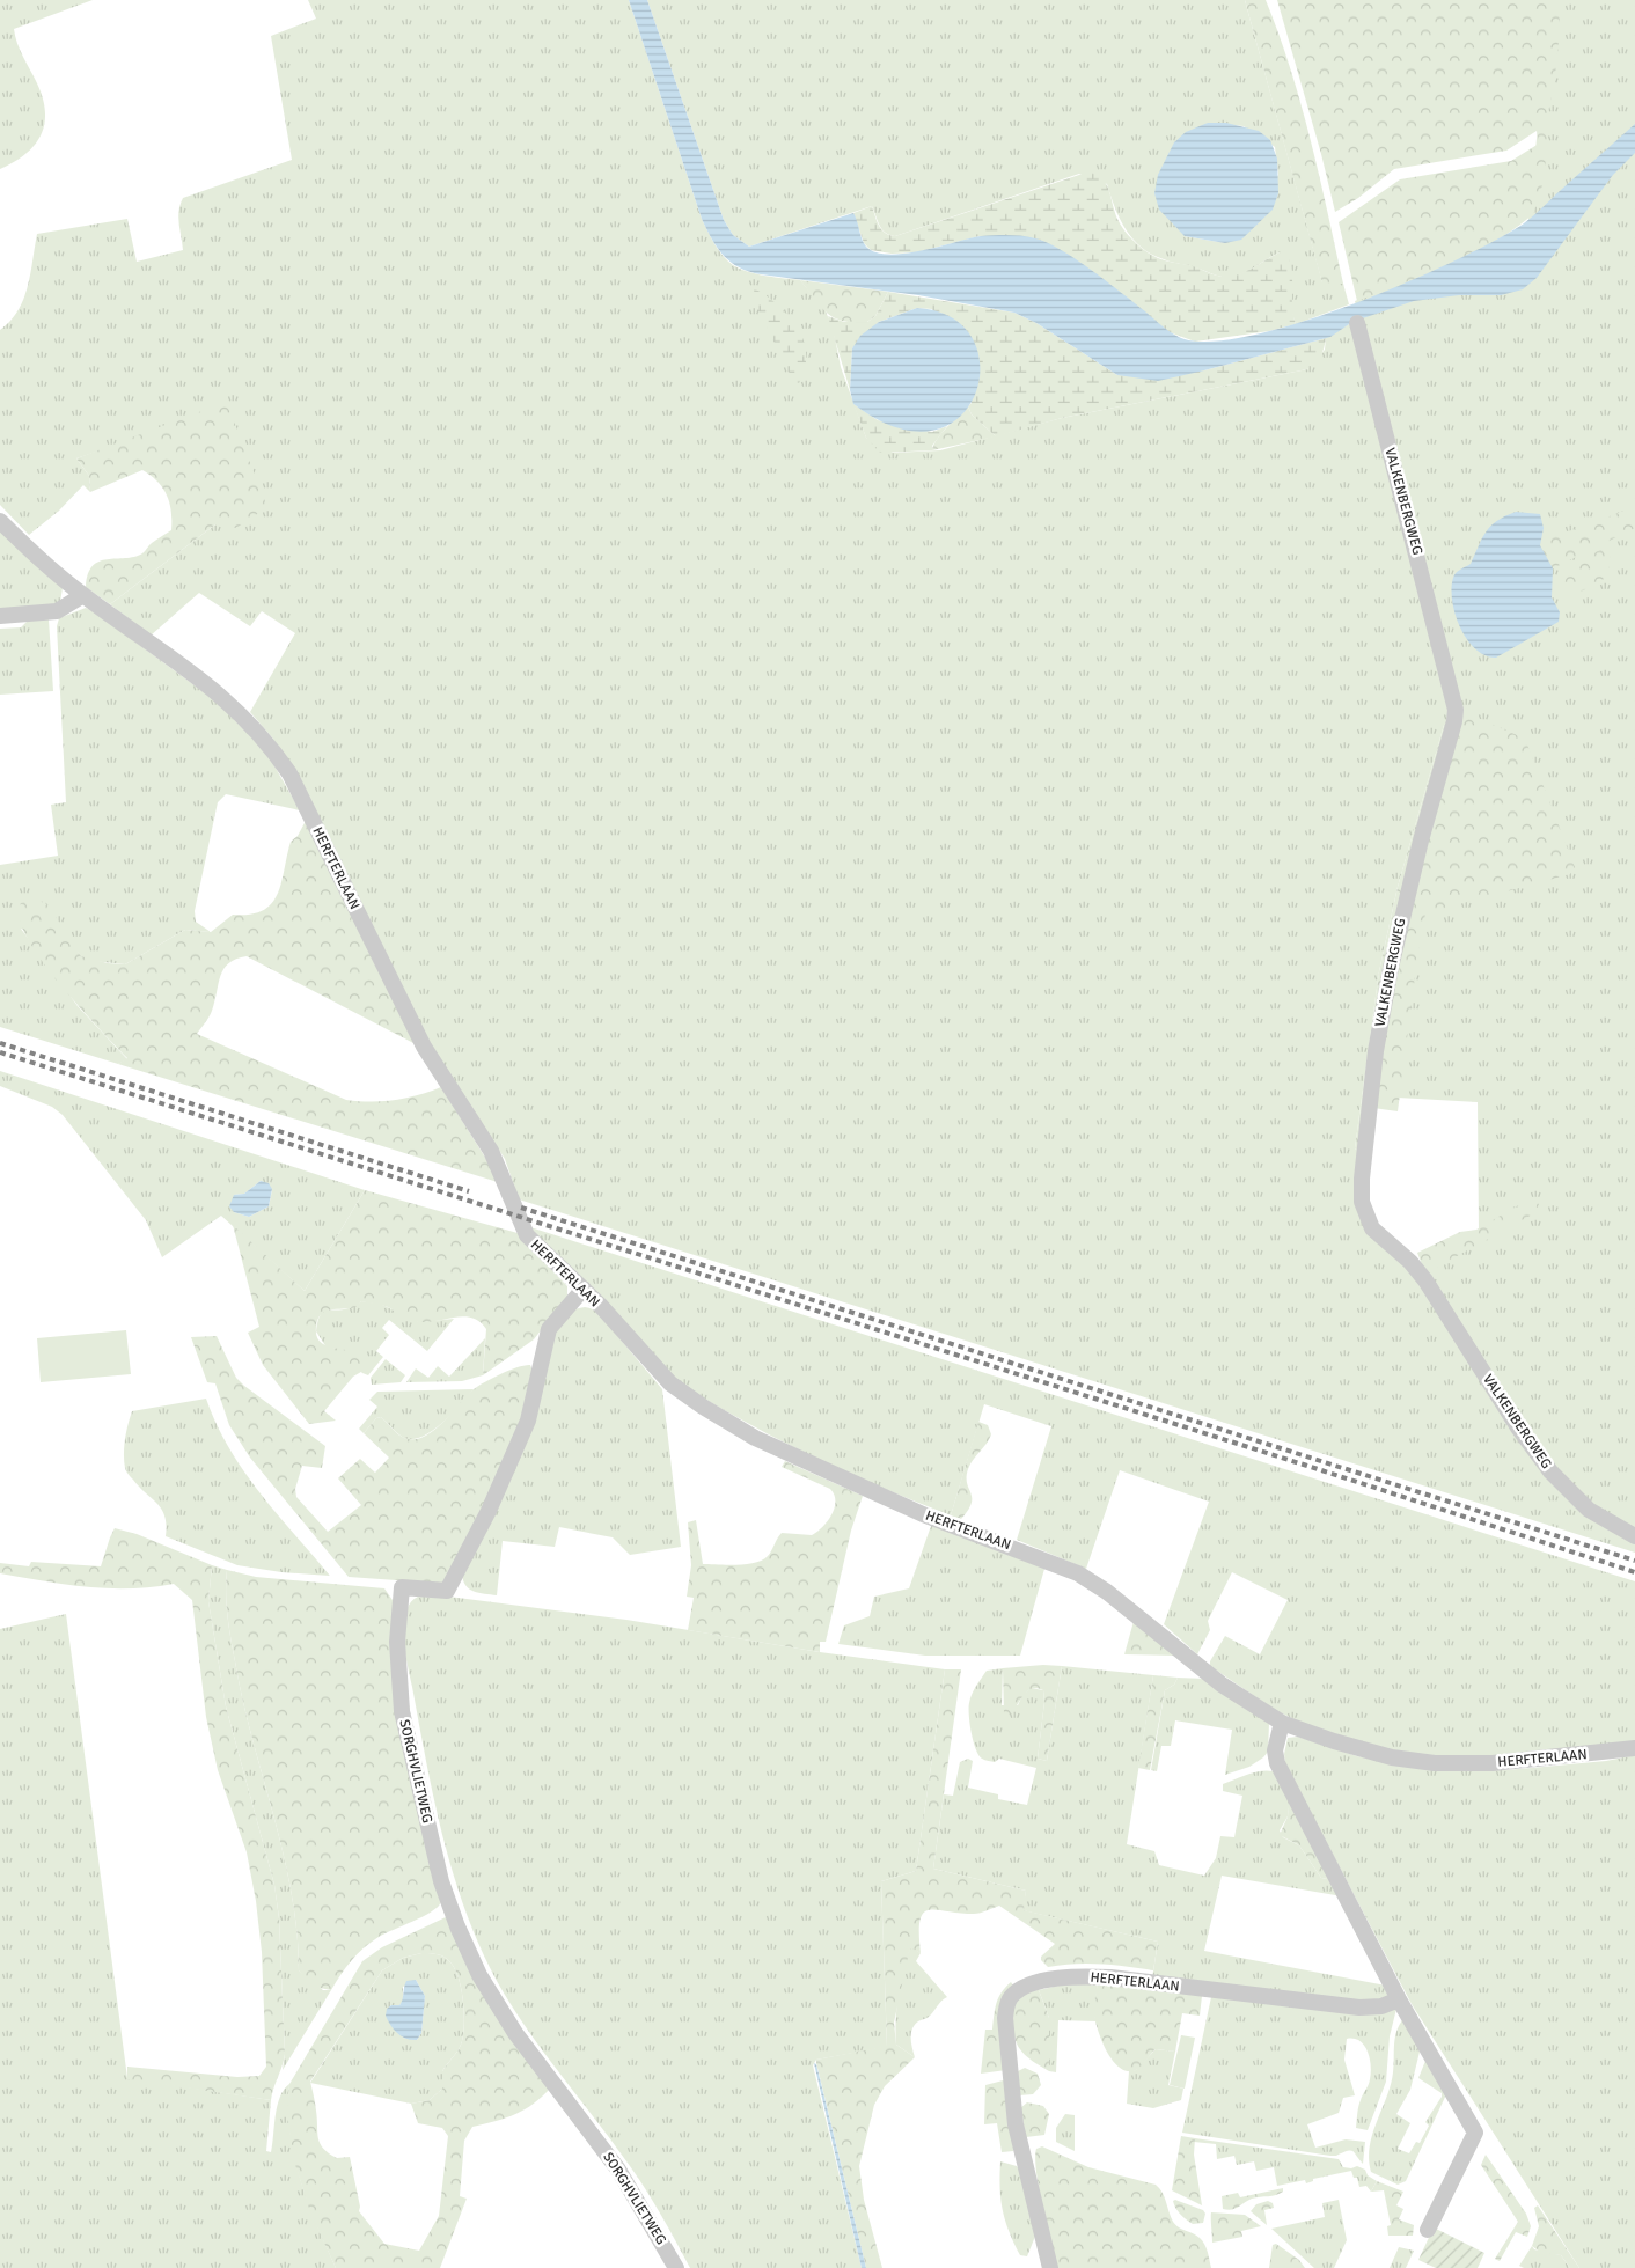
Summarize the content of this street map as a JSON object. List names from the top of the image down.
{
  "streets": {
    "street": ["VALKENBERGWEG", "HERFTERLAAN", "SORGHVLIETWEG"]
  },
  "crossings": [
    ["HERFTERLAAN", "SORGHVLIETWEG"]
  ]
}
